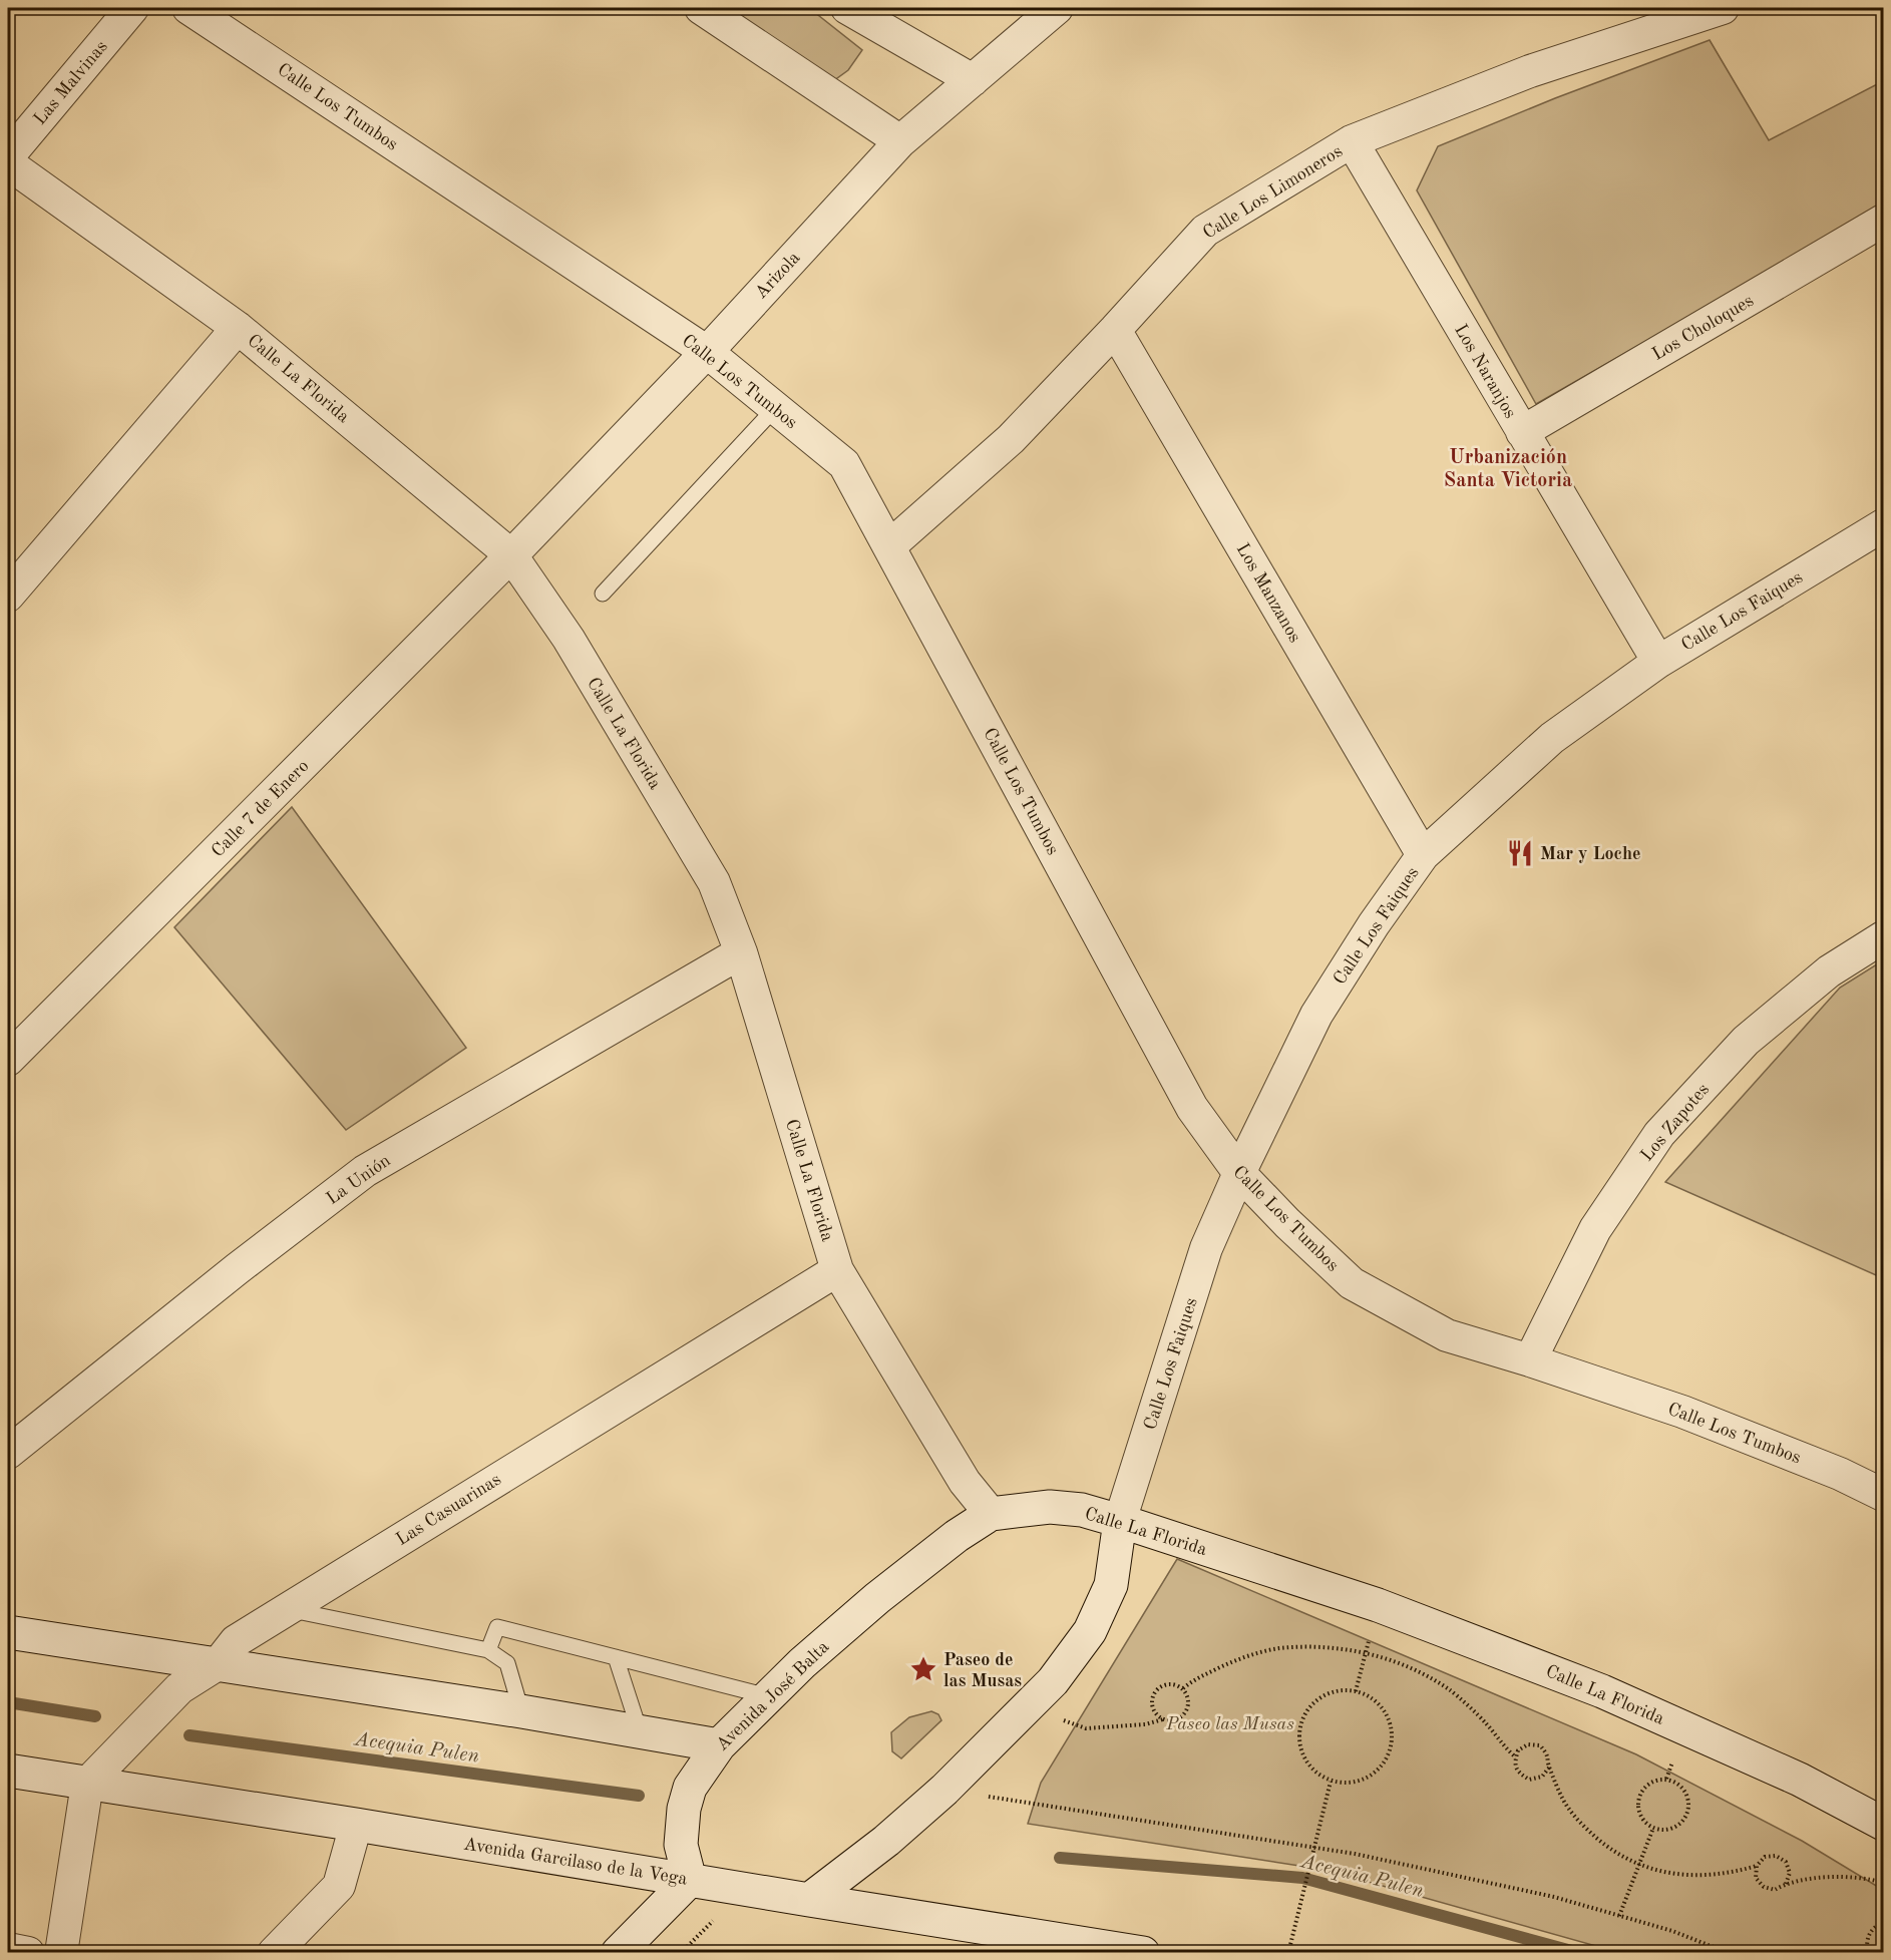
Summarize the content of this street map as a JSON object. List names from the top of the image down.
{
  "streets": {
    "street": [
      "Las Malvinas",
      "Calle Los Tumbos",
      "Calle Los Limoneros",
      "Arizola",
      "Los Choloques",
      "Los Naranjos",
      "Calle La Florida",
      "Los Manzanos",
      "Calle Los Faiques",
      "Calle 7 de Enero",
      "Los Zapotes",
      "La Unión",
      "Las Casuarinas",
      "Avenida José Balta",
      "Avenida Garcilaso de la Vega"
    ]
  },
  "crossings": [
    ["Calle Los Tumbos", "Calle Los Limoneros"],
    ["Calle Los Tumbos", "Arizola"],
    ["Calle Los Tumbos", "Calle Los Faiques"],
    ["Calle Los Tumbos", "Los Zapotes"],
    ["Calle Los Limoneros", "Los Naranjos"],
    ["Calle Los Limoneros", "Los Manzanos"],
    ["Arizola", "Calle La Florida"],
    ["Arizola", "Calle 7 de Enero"],
    ["Los Choloques", "Los Naranjos"],
    ["Los Naranjos", "Calle Los Faiques"],
    ["Calle La Florida", "Calle Los Faiques"],
    ["Calle La Florida", "Calle 7 de Enero"],
    ["Calle La Florida", "La Unión"],
    ["Calle La Florida", "Las Casuarinas"],
    ["Calle La Florida", "Avenida José Balta"],
    ["Los Manzanos", "Calle Los Faiques"],
    ["Las Casuarinas", "Avenida Garcilaso de la Vega"],
    ["Avenida José Balta", "Avenida Garcilaso de la Vega"]
  ],
  "districts": ["Urbanización Santa Victoria"],
  "water": ["Acequia Pulen"],
  "parks": ["Paseo las Musas"],
  "places": {
    "restaurant": ["Mar y Loche"],
    "place": ["Paseo de las Musas"]
  }
}
